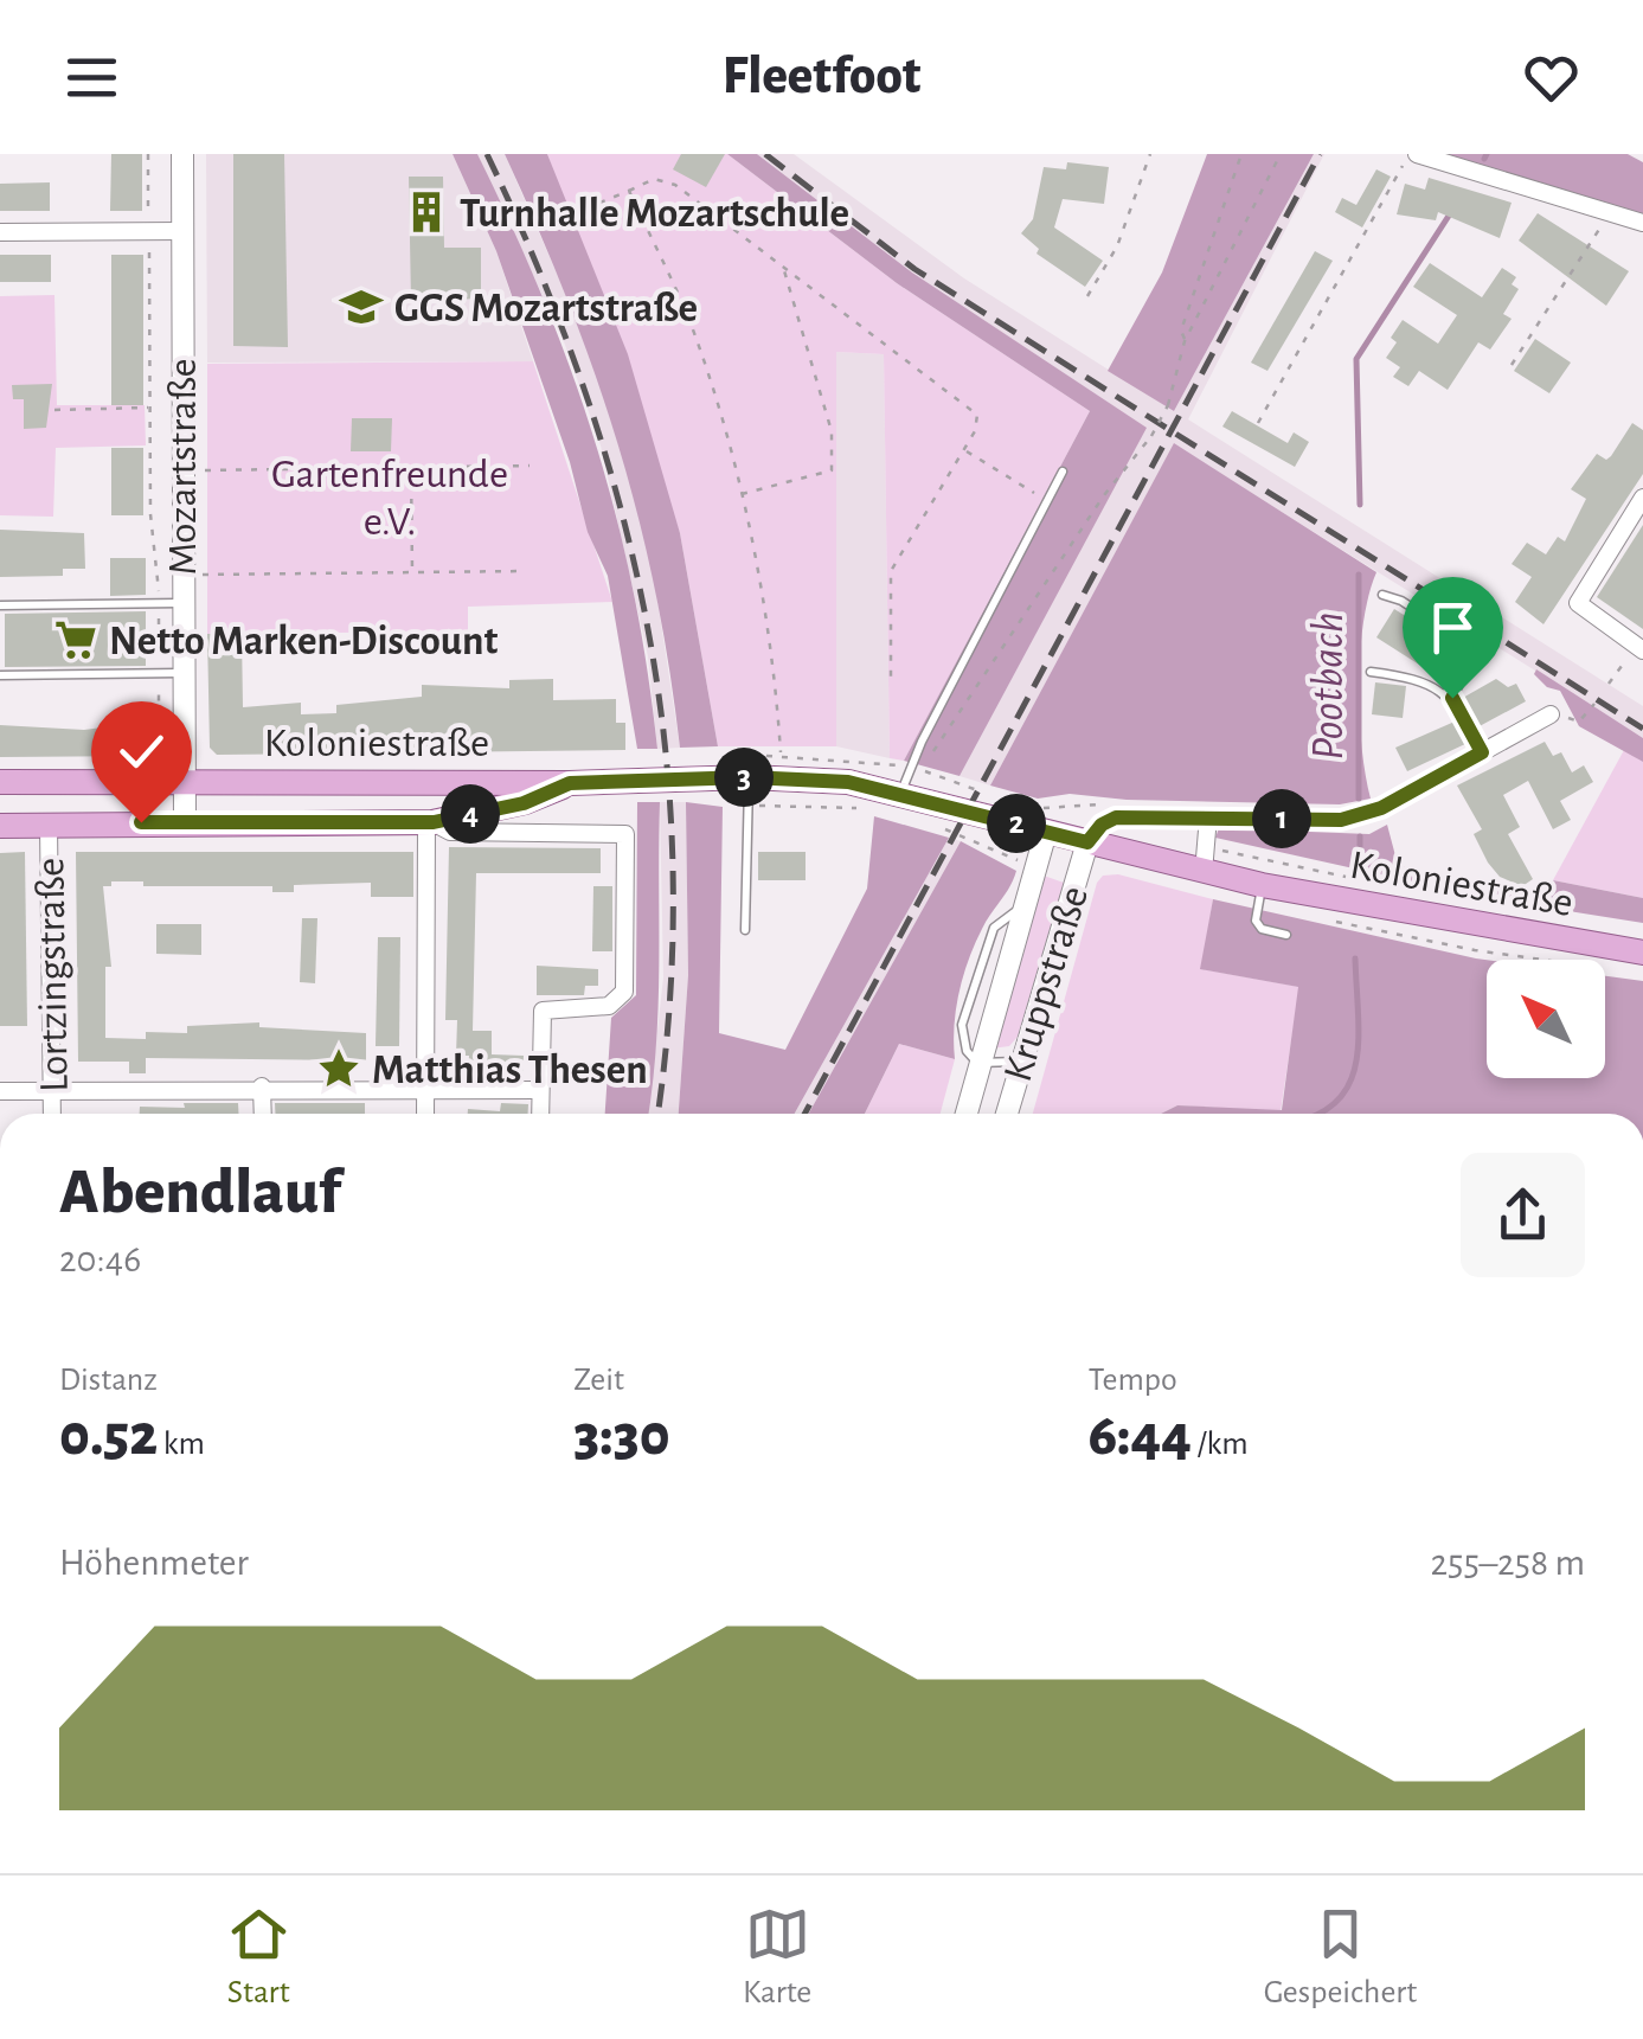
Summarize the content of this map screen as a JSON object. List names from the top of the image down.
{
  "streets": {
    "main road": ["Koloniestraße"],
    "street": ["Mozartstraße", "Lortzingstraße", "Kruppstraße"]
  },
  "crossings": [
    ["Mozartstraße", "Koloniestraße"],
    ["Koloniestraße", "Lortzingstraße"],
    ["Koloniestraße", "Kruppstraße"]
  ],
  "water": ["Pootbach"],
  "parks": ["Gartenfreunde e.V."],
  "places": {
    "building": ["Turnhalle Mozartschule"],
    "school or university": ["GGS Mozartstraße"],
    "supermarket": ["Netto Marken-Discount"],
    "place": ["Matthias Thesen"]
  },
  "north": "top left",
  "page": {
    "header": "Fleetfoot",
    "pins": [
      "3",
      "4",
      "1",
      "2"
    ],
    "heading": ["Abendlauf", "20:46"],
    "stats": [
      ["Distanz", "0.52 km"],
      ["Zeit", "3:30"],
      ["Tempo", "6:44 /km"]
    ],
    "chart": ["Höhenmeter", "255–258 m"],
    "tabs": ["Start", "Karte", "Gespeichert"]
  }
}
